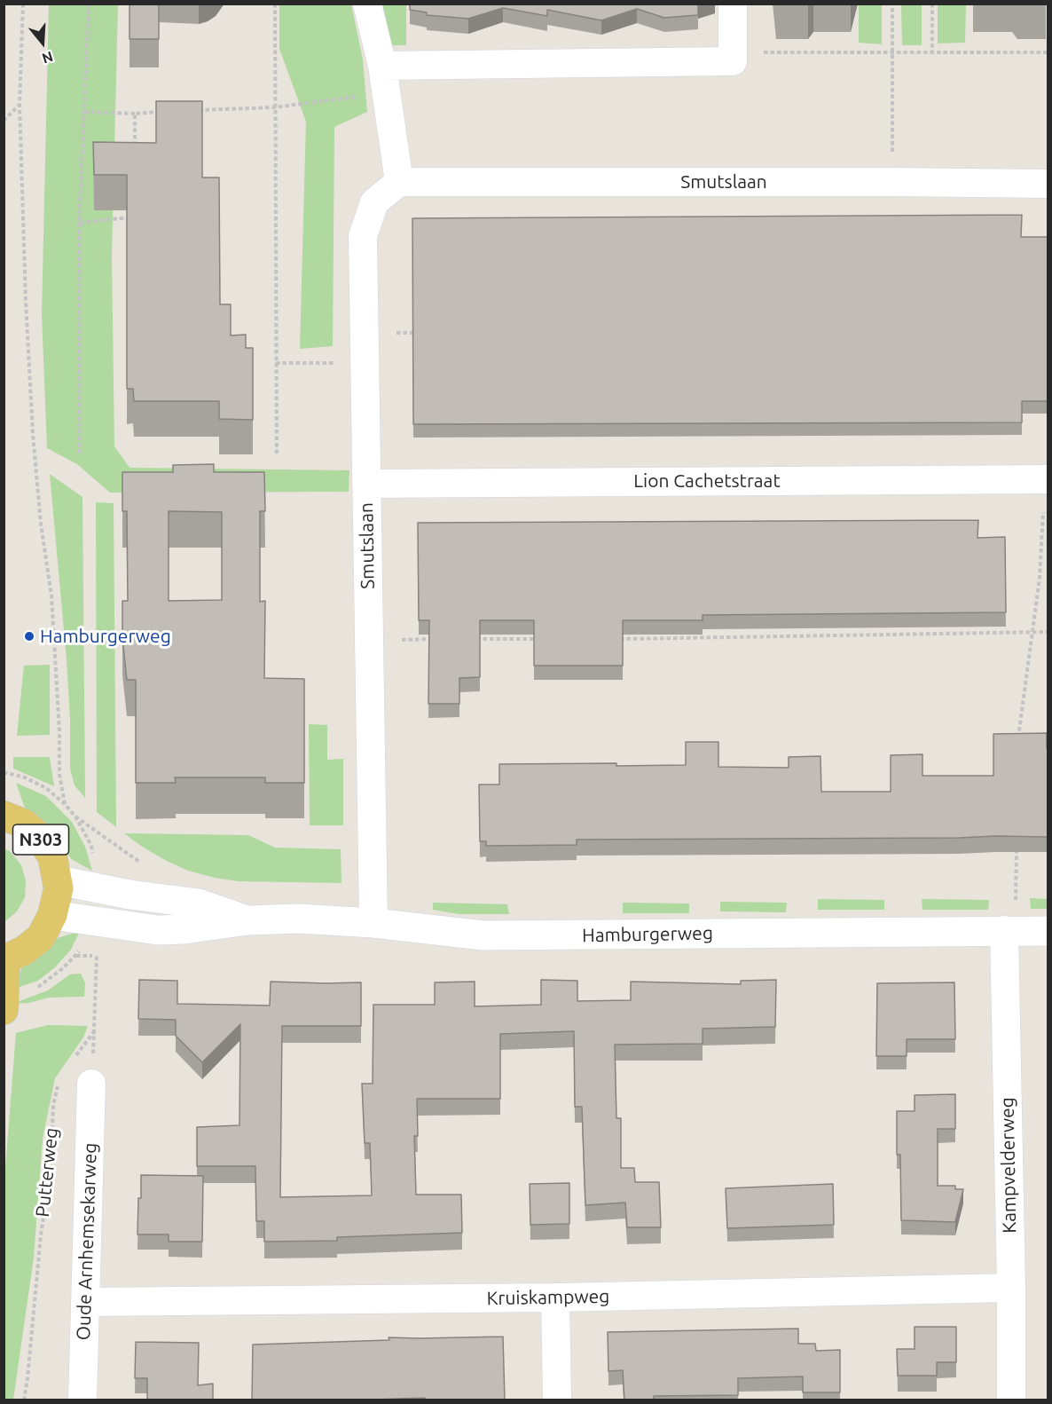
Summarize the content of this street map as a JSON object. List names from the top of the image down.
{
  "streets": {
    "main road": ["N303"],
    "street": [
      "Smutslaan",
      "Lion Cachetstraat",
      "Hamburgerweg",
      "Kampvelderweg",
      "Oude Arnhemsekarweg",
      "Kruiskampweg"
    ],
    "path": ["Putterweg"]
  },
  "crossings": [
    ["Smutslaan", "Lion Cachetstraat"],
    ["Smutslaan", "Hamburgerweg"],
    ["N303", "Hamburgerweg"],
    ["Hamburgerweg", "Kampvelderweg"],
    ["Kampvelderweg", "Kruiskampweg"],
    ["Oude Arnhemsekarweg", "Kruiskampweg"]
  ],
  "places": ["Hamburgerweg"],
  "north": "bottom"
}
